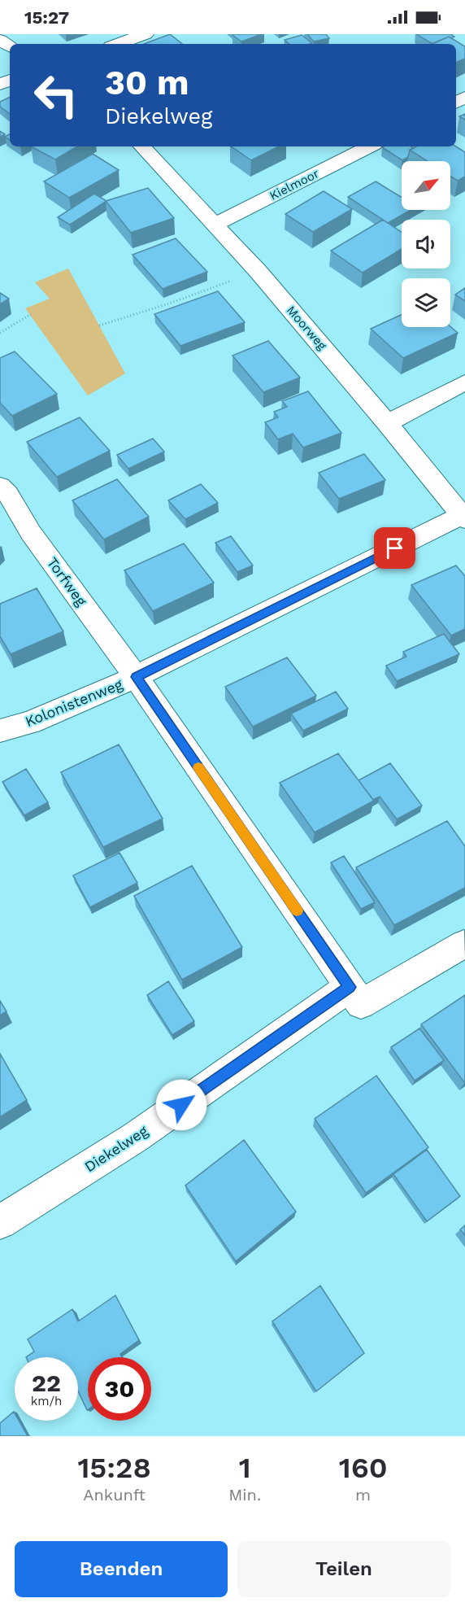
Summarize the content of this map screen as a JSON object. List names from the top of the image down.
{
  "streets": {
    "street": [
      "Kielmoor",
      "Moorweg",
      "Torfweg",
      "Kolonistenweg",
      "Diekelweg"
    ]
  },
  "crossings": [
    ["Kielmoor", "Moorweg"],
    ["Moorweg", "Kolonistenweg"],
    ["Torfweg", "Kolonistenweg"]
  ],
  "north": "top right",
  "page": {
    "status": "15:27",
    "turn": ["30 m", "Diekelweg"],
    "speed": "22 km/h",
    "limit": "30",
    "eta": [
      "15:28",
      "Ankunft",
      "1",
      "Min.",
      "160",
      "m"
    ],
    "buttons": ["Beenden", "Teilen"]
  }
}
